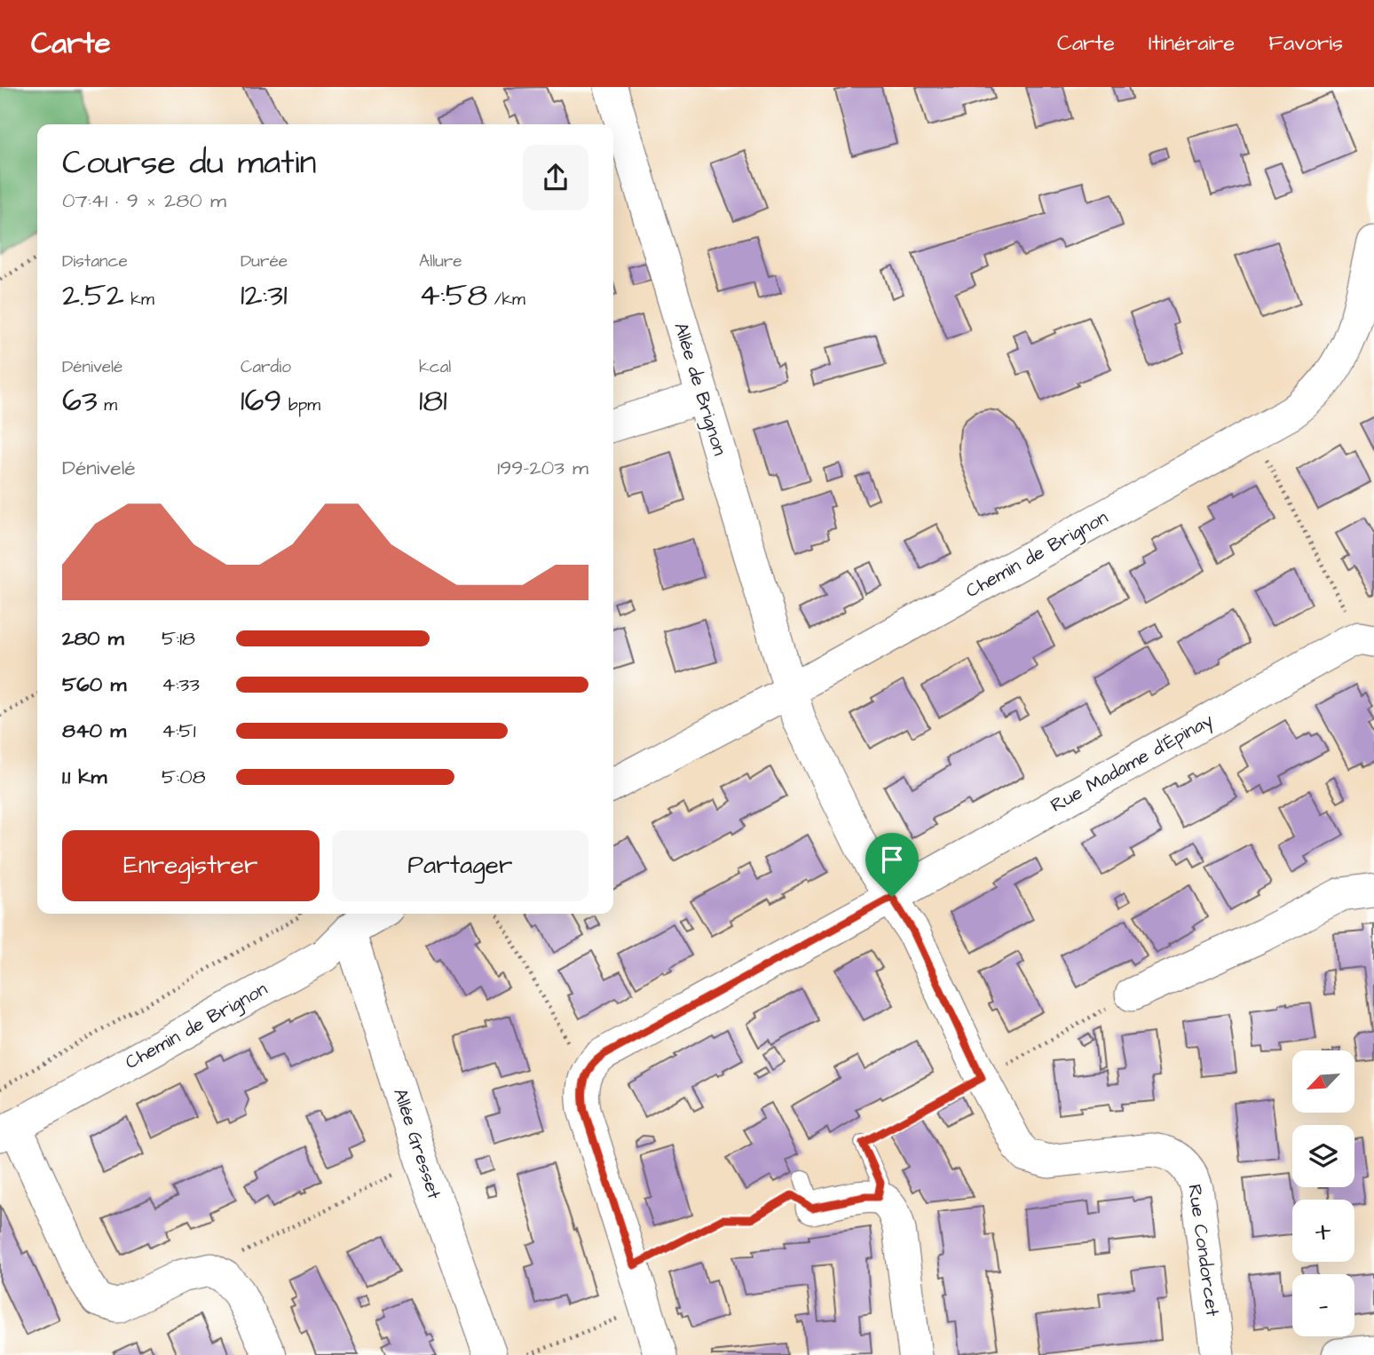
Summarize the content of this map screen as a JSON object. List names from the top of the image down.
{
  "streets": {
    "street": [
      "Allée de Brignon",
      "Chemin de Brignon",
      "Rue Madame d'Épinay",
      "Allée Gresset",
      "Rue Condorcet"
    ]
  },
  "crossings": [
    ["Allée de Brignon", "Chemin de Brignon"],
    ["Allée de Brignon", "Rue Condorcet"],
    ["Chemin de Brignon", "Allée Gresset"],
    ["Chemin de Brignon", "Rue Condorcet"],
    ["Rue Madame d'Épinay", "Rue Condorcet"]
  ],
  "north": "bottom left",
  "page": {
    "header": "Carte",
    "nav": ["Carte", "Itinéraire", "Favoris"],
    "heading": ["Course du matin", "07:41 · 9 × 280 m"],
    "stats": [
      ["Distance", "2.52 km"],
      ["Durée", "12:31"],
      ["Allure", "4:58 /km"],
      ["Dénivelé", "63 m"],
      ["Cardio", "169 bpm"],
      ["kcal", "181"]
    ],
    "chart": ["Dénivelé", "199–203 m"],
    "list": [
      {
        "name": "280 m",
        "note": "5:18"
      },
      {
        "name": "560 m",
        "note": "4:33"
      },
      {
        "name": "840 m",
        "note": "4:51"
      },
      {
        "name": "1.1 km",
        "note": "5:08"
      }
    ],
    "buttons": ["Enregistrer", "Partager"],
    "map_buttons": ["+", "−"]
  }
}
